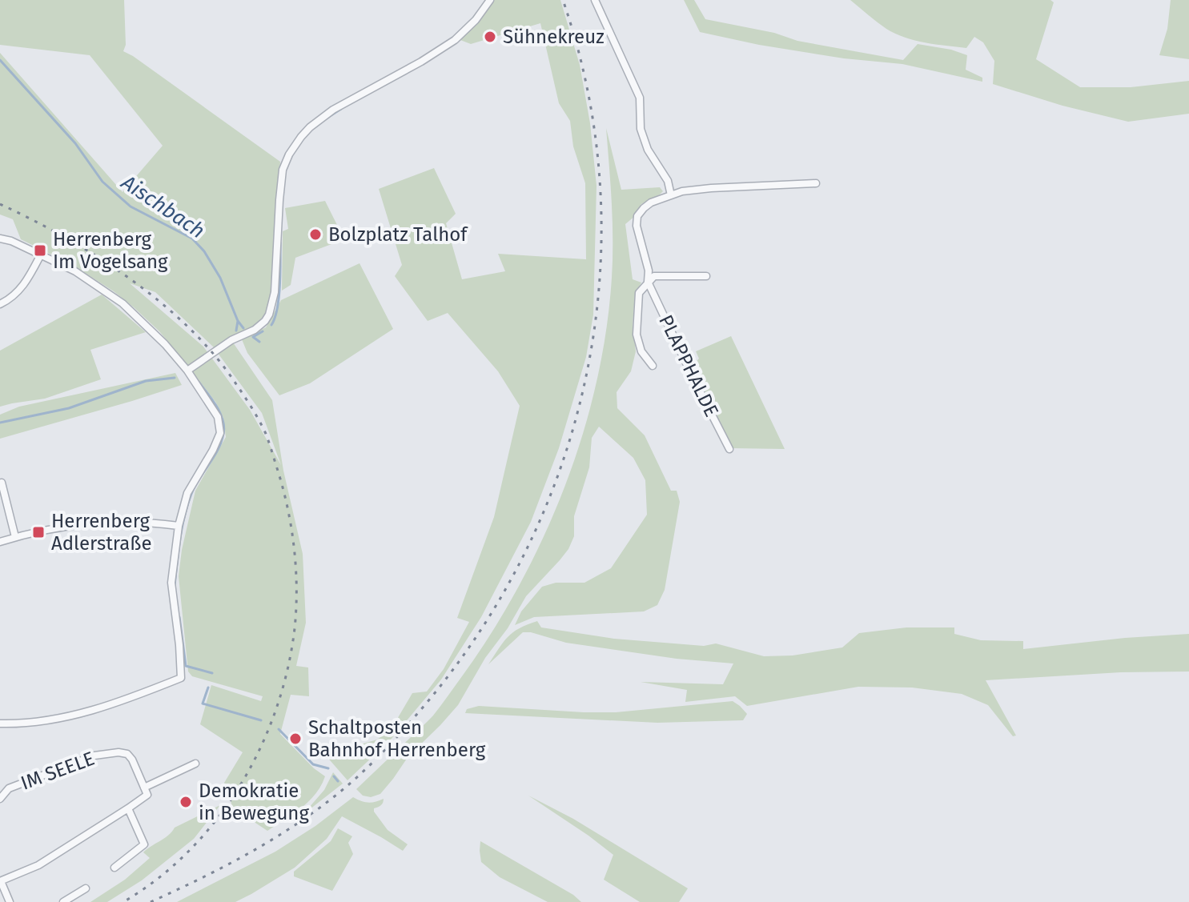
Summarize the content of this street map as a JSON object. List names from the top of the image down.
{
  "streets": {
    "street": ["PLAPPHALDE", "IM SEELE"]
  },
  "water": ["Aischbach"],
  "places": {
    "other": [
      "Sühnekreuz",
      "Bolzplatz Talhof",
      "Schaltposten Bahnhof Herrenberg",
      "Demokratie in Bewegung"
    ],
    "transit": ["Herrenberg Im Vogelsang", "Herrenberg Adlerstraße"]
  }
}
